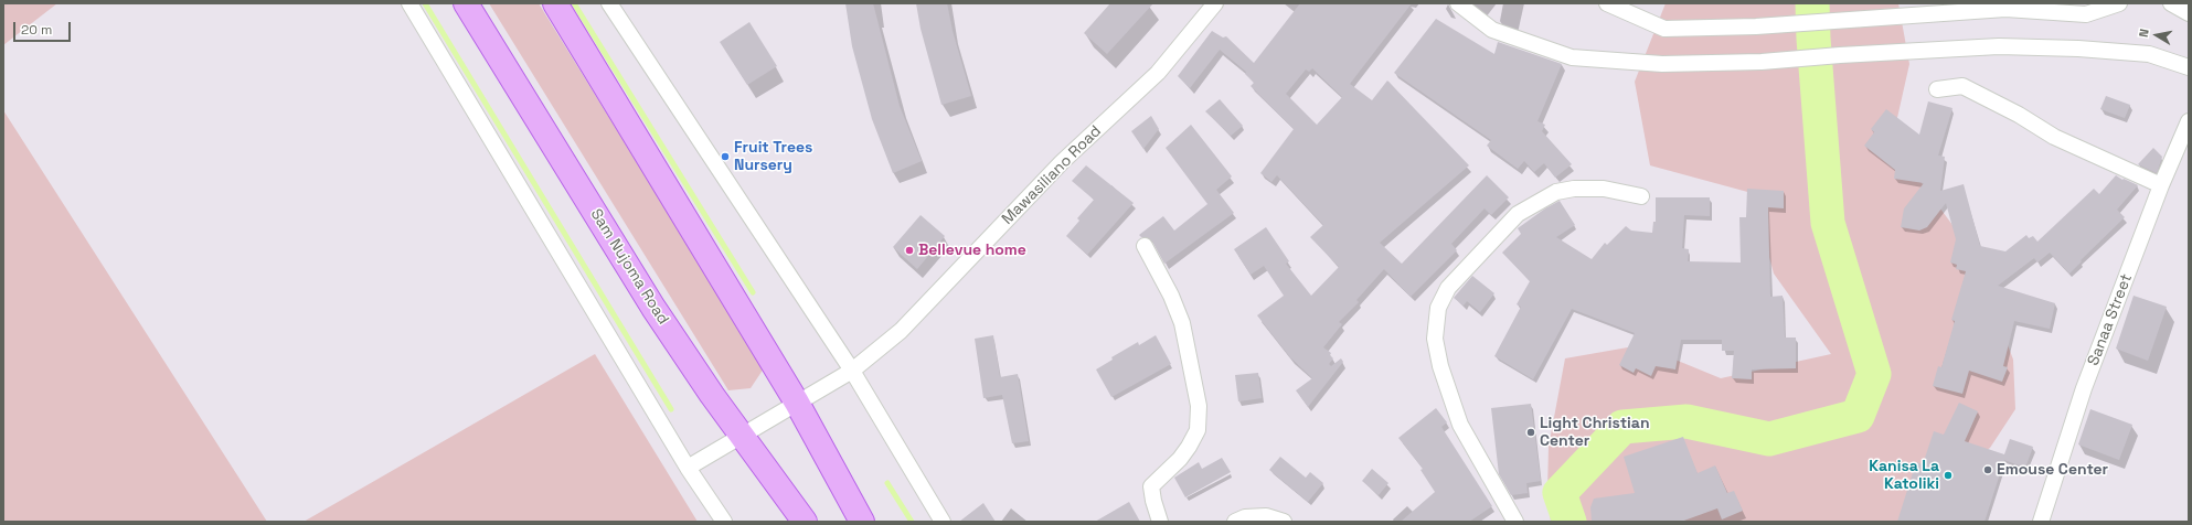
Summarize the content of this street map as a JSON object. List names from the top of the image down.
{
  "streets": {
    "main road": ["Sam Nujoma Road"],
    "street": ["Mawasiliano Road", "Sanaa Street"]
  },
  "crossings": [
    ["Mawasiliano Road", "Sam Nujoma Road"]
  ],
  "places": [
    "Fruit Trees Nursery",
    "Bellevue home",
    "Light Christian Center",
    "Emouse Center",
    "Kanisa La Katoliki"
  ],
  "scale_bar": "20 m",
  "north": "left"
}
